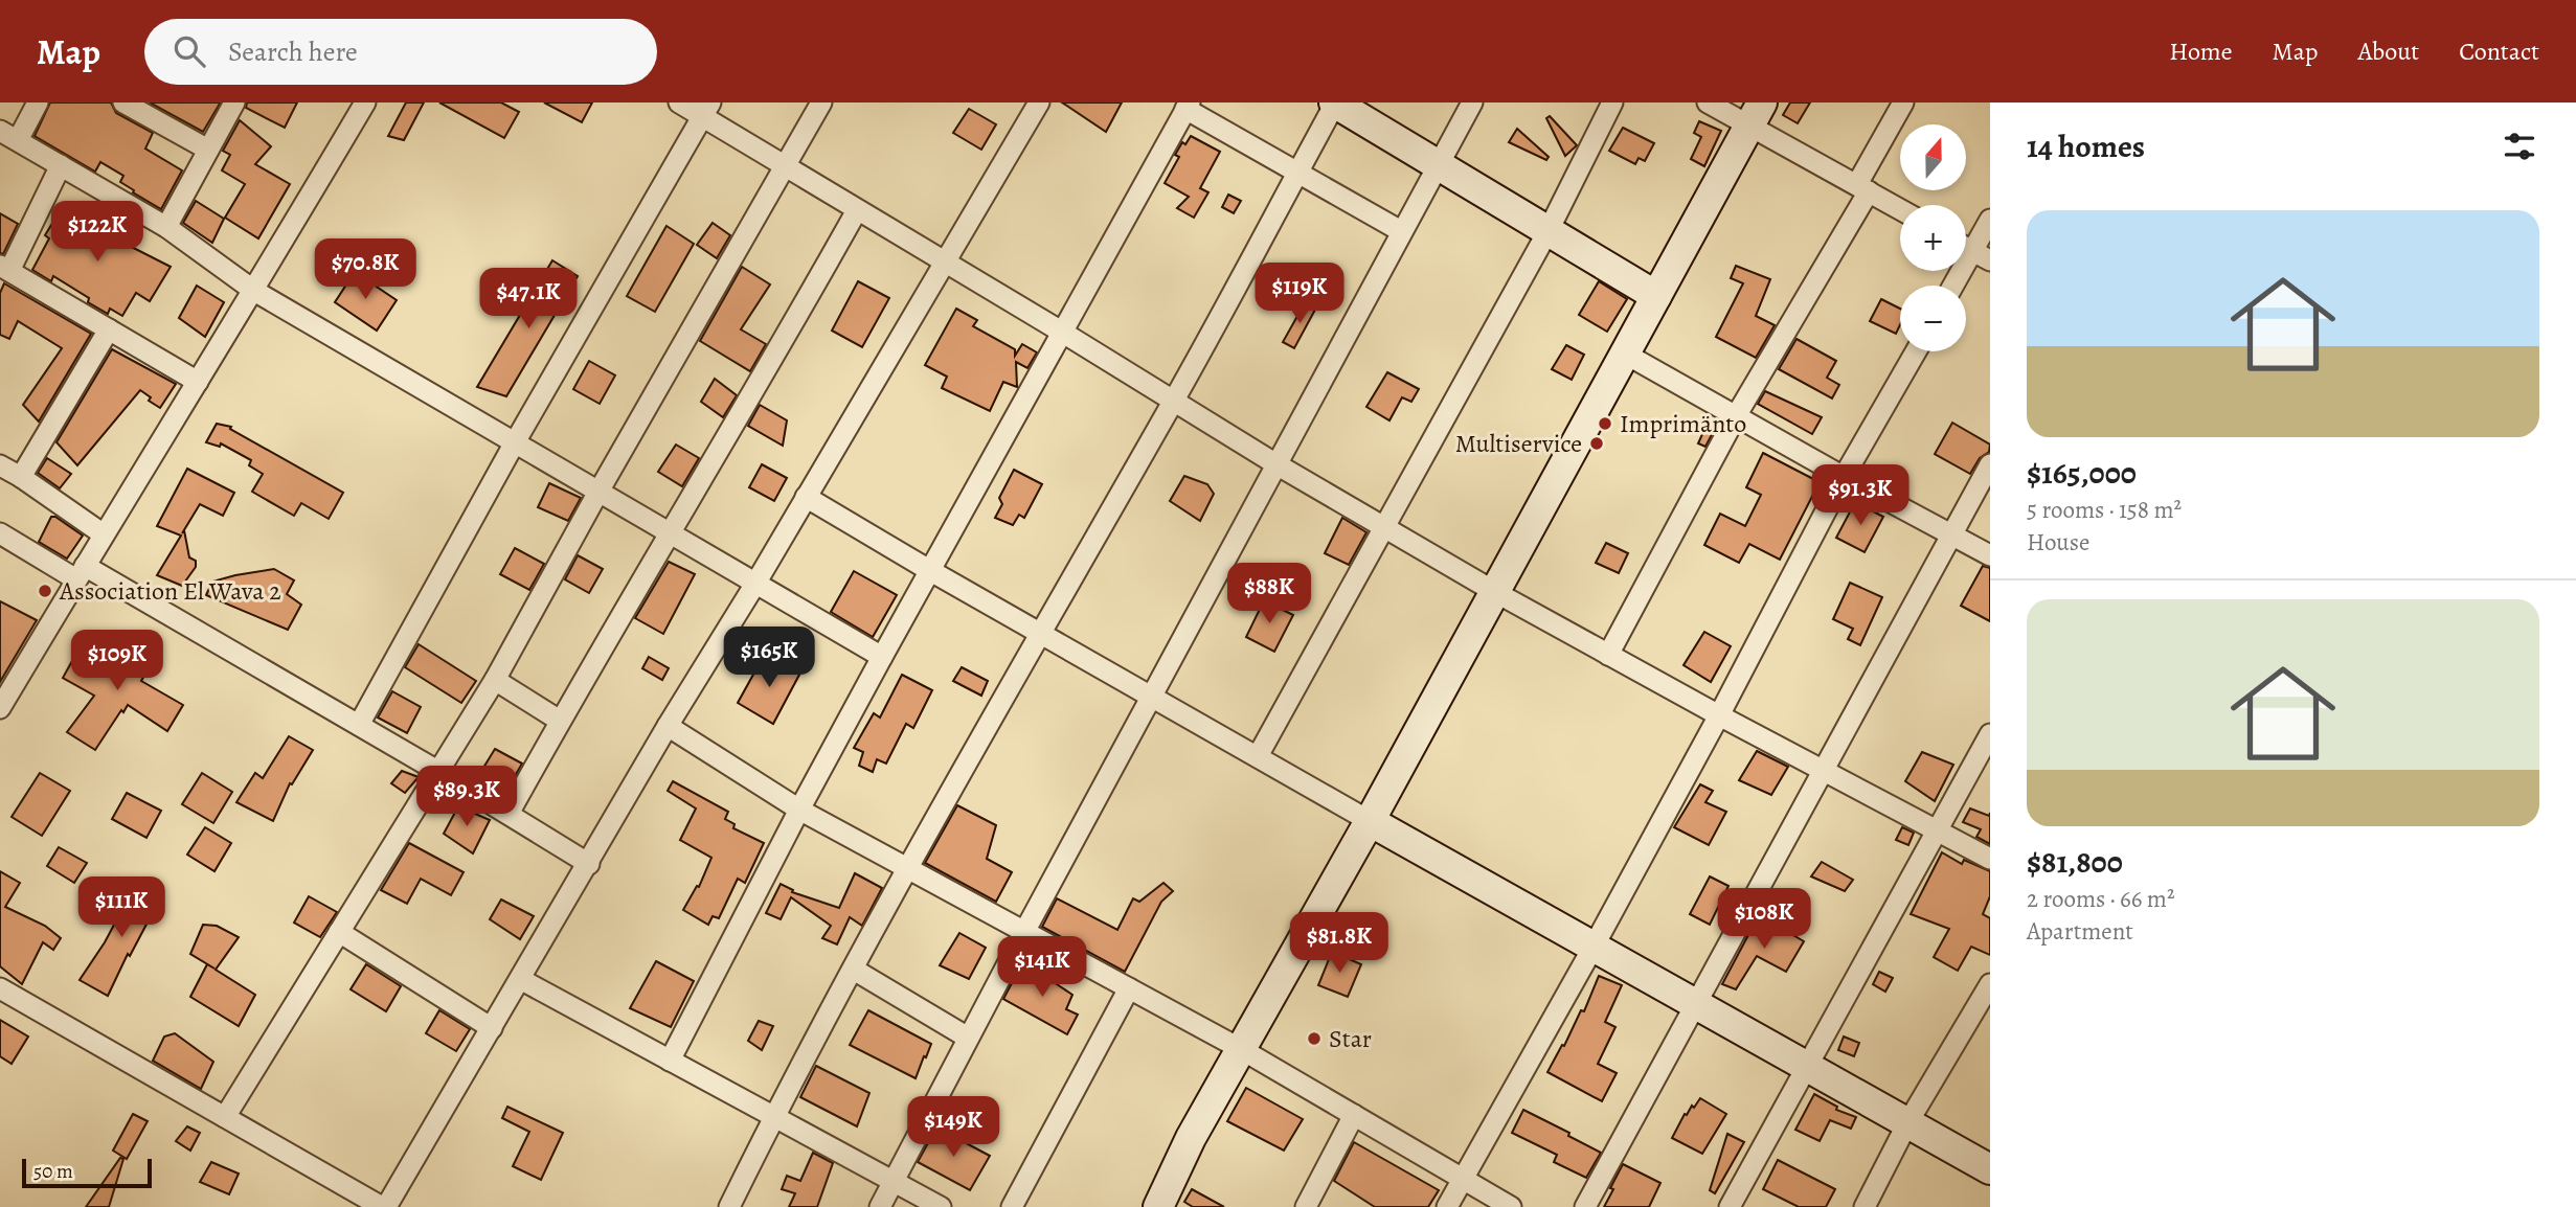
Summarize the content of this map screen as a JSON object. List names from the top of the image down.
{
  "places": [
    "Imprimänto",
    "Multiservice",
    "Association El Wava 2",
    "Star"
  ],
  "scale_bar": "50 m",
  "north": "top",
  "page": {
    "header": "Map",
    "search": "Search here",
    "nav": [
      "Home",
      "Map",
      "About",
      "Contact"
    ],
    "heading": "14 homes",
    "map_buttons": ["+", "−"],
    "list": [
      {
        "name": "$165,000",
        "note": "5 rooms · 158 m² · House"
      },
      {
        "name": "$81,800",
        "note": "2 rooms · 66 m² · Apartment"
      }
    ],
    "price": [
      "$122K",
      "$70.8K",
      "$119K",
      "$47.1K",
      "$91.3K",
      "$88K",
      "$165K",
      "$109K",
      "$89.3K",
      "$111K",
      "$108K",
      "$81.8K",
      "$141K",
      "$149K"
    ],
    "scale": "50 m"
  }
}
